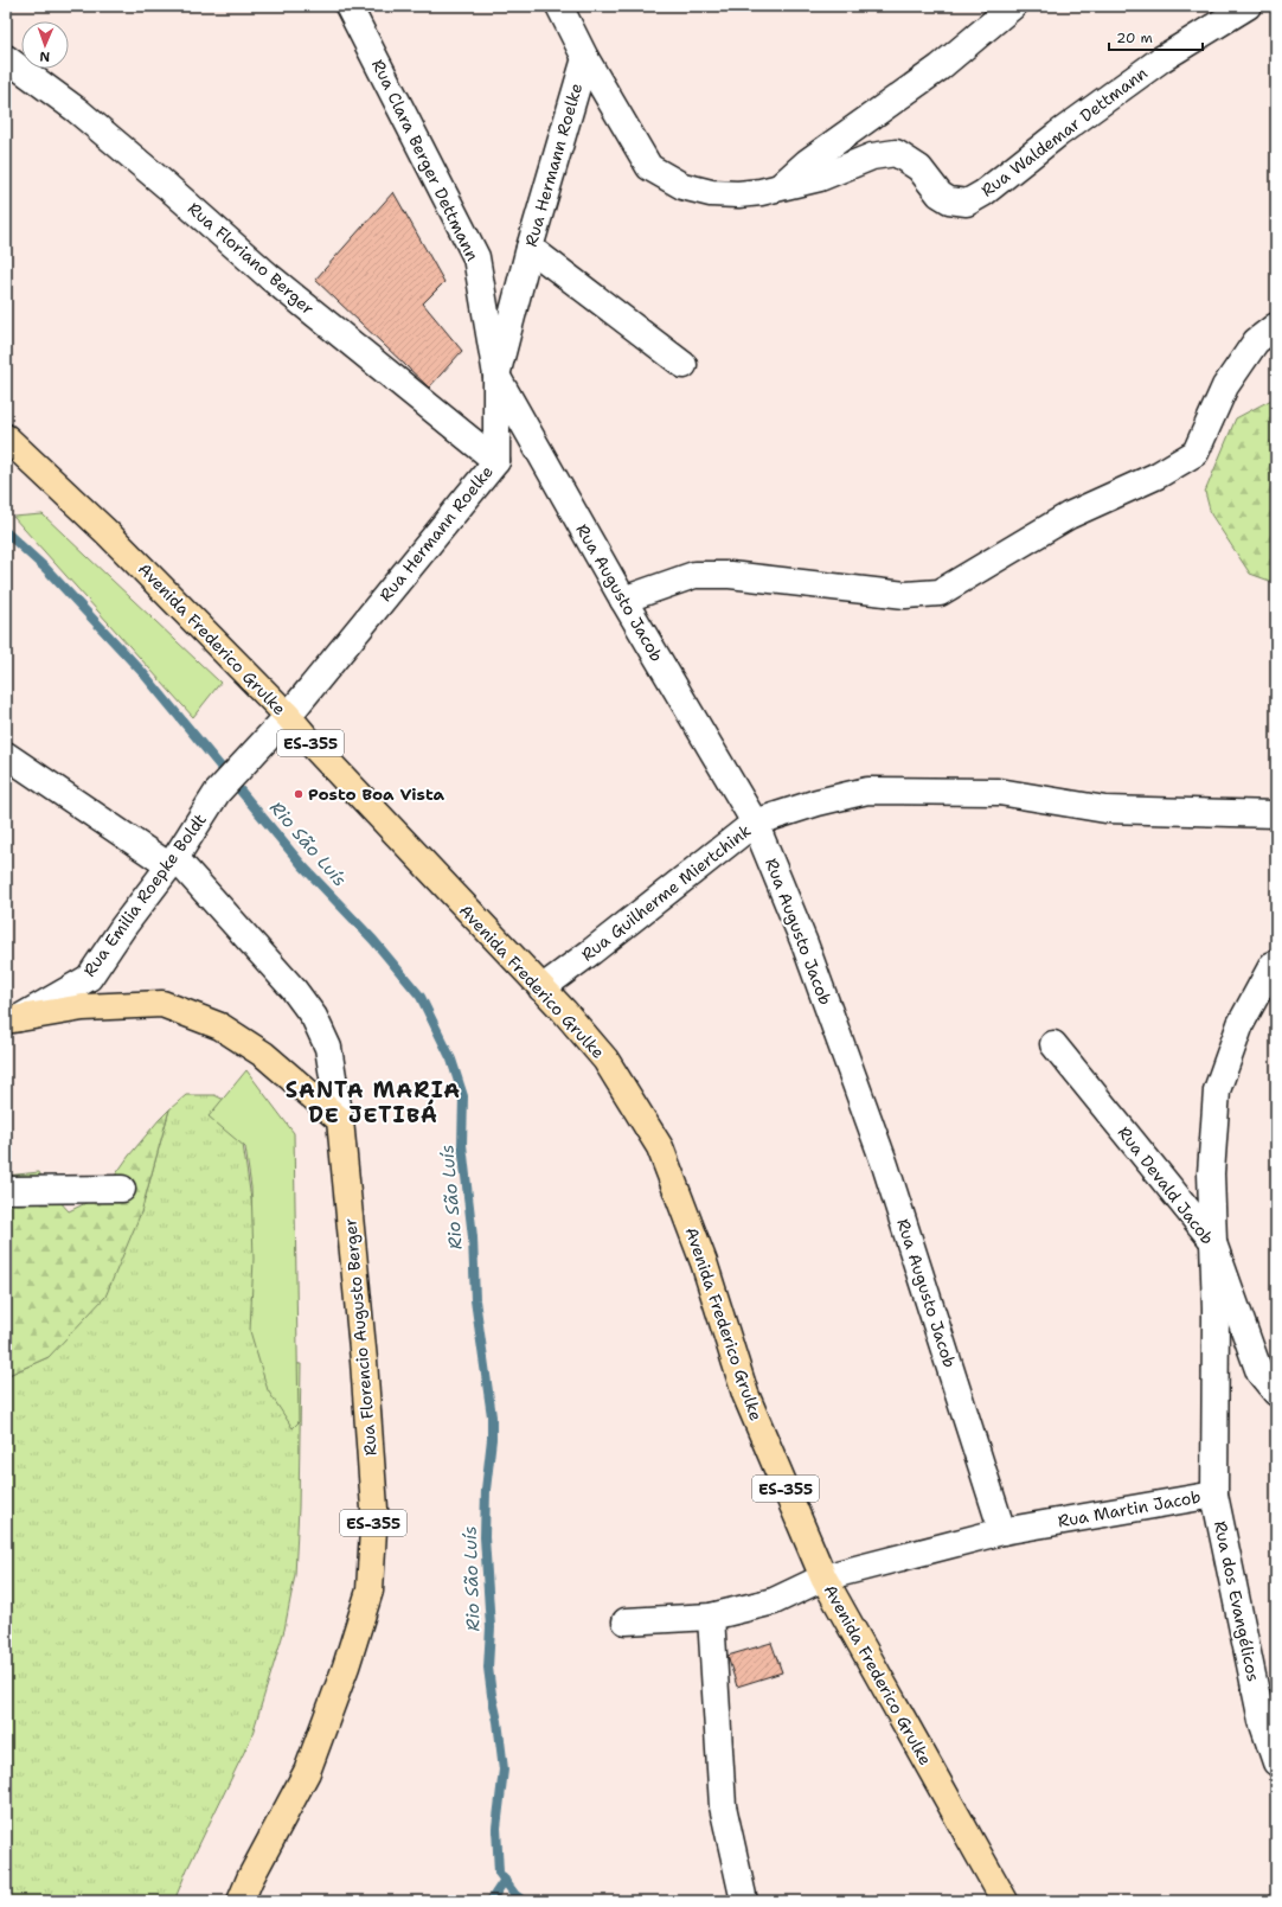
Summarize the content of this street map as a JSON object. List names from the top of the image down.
{
  "streets": {
    "main road": ["Avenida Frederico Grulke", "ES-355", "Rua Florencio Augusto Berger"],
    "street": [
      "Rua Waldemar Dettmann",
      "Rua Clara Berger Dettmann",
      "Rua Hermann Roelke",
      "Rua Floriano Berger",
      "Rua Augusto Jacob",
      "Rua Guilherme Miertchink",
      "Rua Emilia Roepke Boldt",
      "Rua Devald Jacob",
      "Rua Martin Jacob",
      "Rua dos Evangélicos"
    ]
  },
  "crossings": [
    ["Rua Waldemar Dettmann", "Rua Hermann Roelke"],
    ["Rua Clara Berger Dettmann", "Rua Hermann Roelke"],
    ["Rua Clara Berger Dettmann", "Rua Augusto Jacob"],
    ["Rua Hermann Roelke", "Rua Floriano Berger"],
    ["Rua Hermann Roelke", "Rua Augusto Jacob"],
    ["Rua Hermann Roelke", "Avenida Frederico Grulke"],
    ["Rua Hermann Roelke", "Rua Emilia Roepke Boldt"],
    ["Rua Augusto Jacob", "Rua Guilherme Miertchink"],
    ["Rua Augusto Jacob", "Rua Martin Jacob"],
    ["Avenida Frederico Grulke", "Rua Guilherme Miertchink"],
    ["Avenida Frederico Grulke", "Rua Martin Jacob"],
    ["Rua Devald Jacob", "Rua Martin Jacob"],
    ["Rua Martin Jacob", "Rua dos Evangélicos"]
  ],
  "districts": ["SANTA MARIA DE JETIBÁ"],
  "water": ["Rio São Luís"],
  "places": ["Posto Boa Vista"],
  "scale_bar": "20 m",
  "north": "bottom"
}
